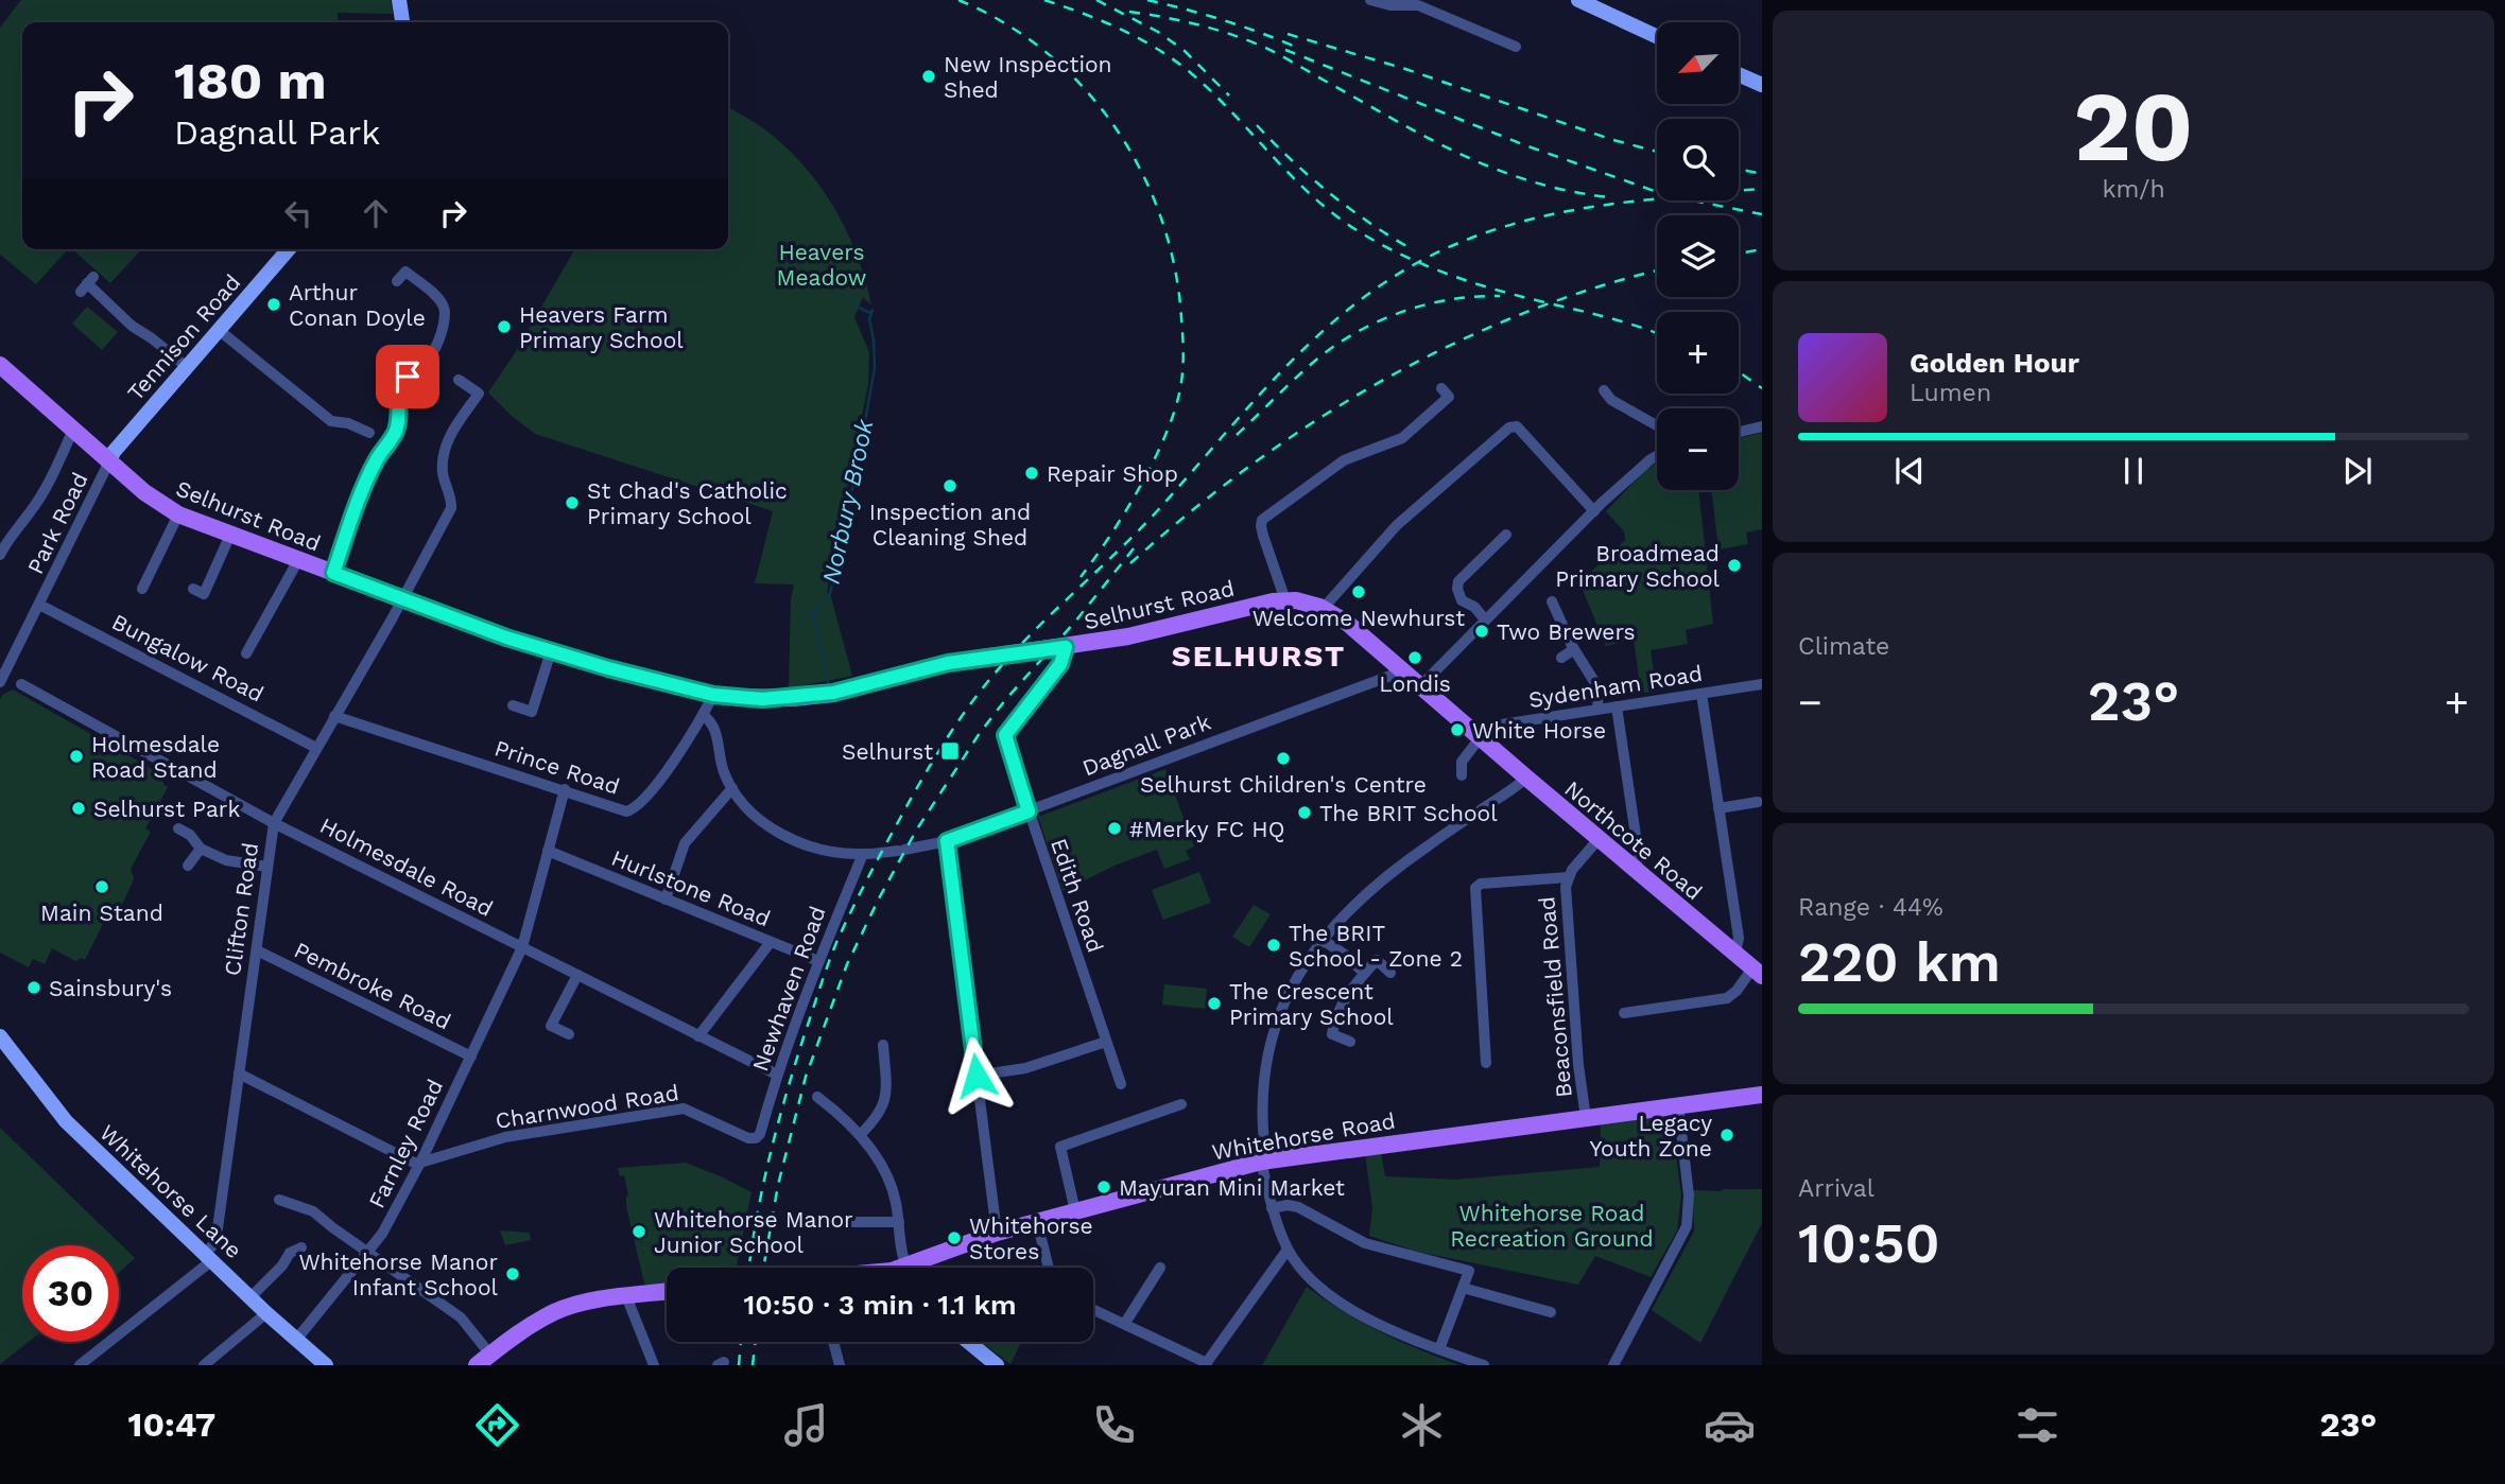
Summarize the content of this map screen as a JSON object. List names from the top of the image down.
{
  "streets": {
    "main road": ["Selhurst Road", "Northcote Road", "Whitehorse Road"],
    "street": [
      "Tennison Road",
      "Park Road",
      "Bungalow Road",
      "Sydenham Road",
      "Dagnall Park",
      "Prince Road",
      "Holmesdale Road",
      "Hurlstone Road",
      "Edith Road",
      "Clifton Road",
      "Pembroke Road",
      "Newhaven Road",
      "Beaconsfield Road",
      "Charnwood Road",
      "Farnley Road",
      "Whitehorse Lane"
    ]
  },
  "crossings": [
    ["Tennison Road", "Selhurst Road"],
    ["Tennison Road", "Park Road"],
    ["Selhurst Road", "Park Road"],
    ["Selhurst Road", "Sydenham Road"],
    ["Selhurst Road", "Dagnall Park"],
    ["Selhurst Road", "Prince Road"],
    ["Selhurst Road", "Northcote Road"],
    ["Selhurst Road", "Edith Road"],
    ["Selhurst Road", "Clifton Road"],
    ["Park Road", "Bungalow Road"],
    ["Park Road", "Holmesdale Road"],
    ["Bungalow Road", "Clifton Road"],
    ["Sydenham Road", "Northcote Road"],
    ["Dagnall Park", "Prince Road"],
    ["Dagnall Park", "Edith Road"],
    ["Dagnall Park", "Newhaven Road"],
    ["Prince Road", "Clifton Road"],
    ["Prince Road", "Farnley Road"],
    ["Northcote Road", "Beaconsfield Road"],
    ["Holmesdale Road", "Clifton Road"],
    ["Holmesdale Road", "Newhaven Road"],
    ["Holmesdale Road", "Farnley Road"],
    ["Hurlstone Road", "Newhaven Road"],
    ["Hurlstone Road", "Farnley Road"],
    ["Clifton Road", "Pembroke Road"],
    ["Clifton Road", "Whitehorse Lane"],
    ["Pembroke Road", "Farnley Road"],
    ["Newhaven Road", "Charnwood Road"],
    ["Beaconsfield Road", "Whitehorse Road"],
    ["Charnwood Road", "Farnley Road"],
    ["Farnley Road", "Whitehorse Lane"]
  ],
  "districts": ["SELHURST"],
  "water": ["Norbury Brook"],
  "parks": ["Heavers Meadow", "Whitehorse Road Recreation Ground"],
  "places": {
    "other": [
      "New Inspection Shed",
      "Arthur Conan Doyle",
      "Heavers Farm Primary School",
      "Repair Shop",
      "Inspection and Cleaning Shed",
      "St Chad's Catholic Primary School",
      "Broadmead Primary School",
      "Welcome Newhurst",
      "Two Brewers",
      "Londis",
      "White Horse",
      "Holmesdale Road Stand",
      "Selhurst Children's Centre",
      "Selhurst Park",
      "The BRIT School",
      "#Merky FC HQ",
      "Main Stand",
      "The BRIT School - Zone 2",
      "Sainsbury's",
      "The Crescent Primary School",
      "Legacy Youth Zone",
      "Mayuran Mini Market",
      "Whitehorse Manor Junior School",
      "Whitehorse Stores",
      "Whitehorse Manor Infant School"
    ],
    "transit": ["Selhurst"]
  },
  "north": "bottom left",
  "page": {
    "tile": [
      ["20", "km/h"],
      "Climate",
      ["Range · 44%", "220 km"],
      ["Arrival", "10:50"]
    ],
    "map_buttons": ["+", "−"],
    "turn": ["180 m", "Dagnall Park"],
    "song": ["Golden Hour", "Lumen"],
    "heat": ["−", "23°", "+"],
    "limit": "30",
    "trip": "10:50 · 3 min · 1.1 km",
    "tabs": ["10:47", "23°"]
  }
}
